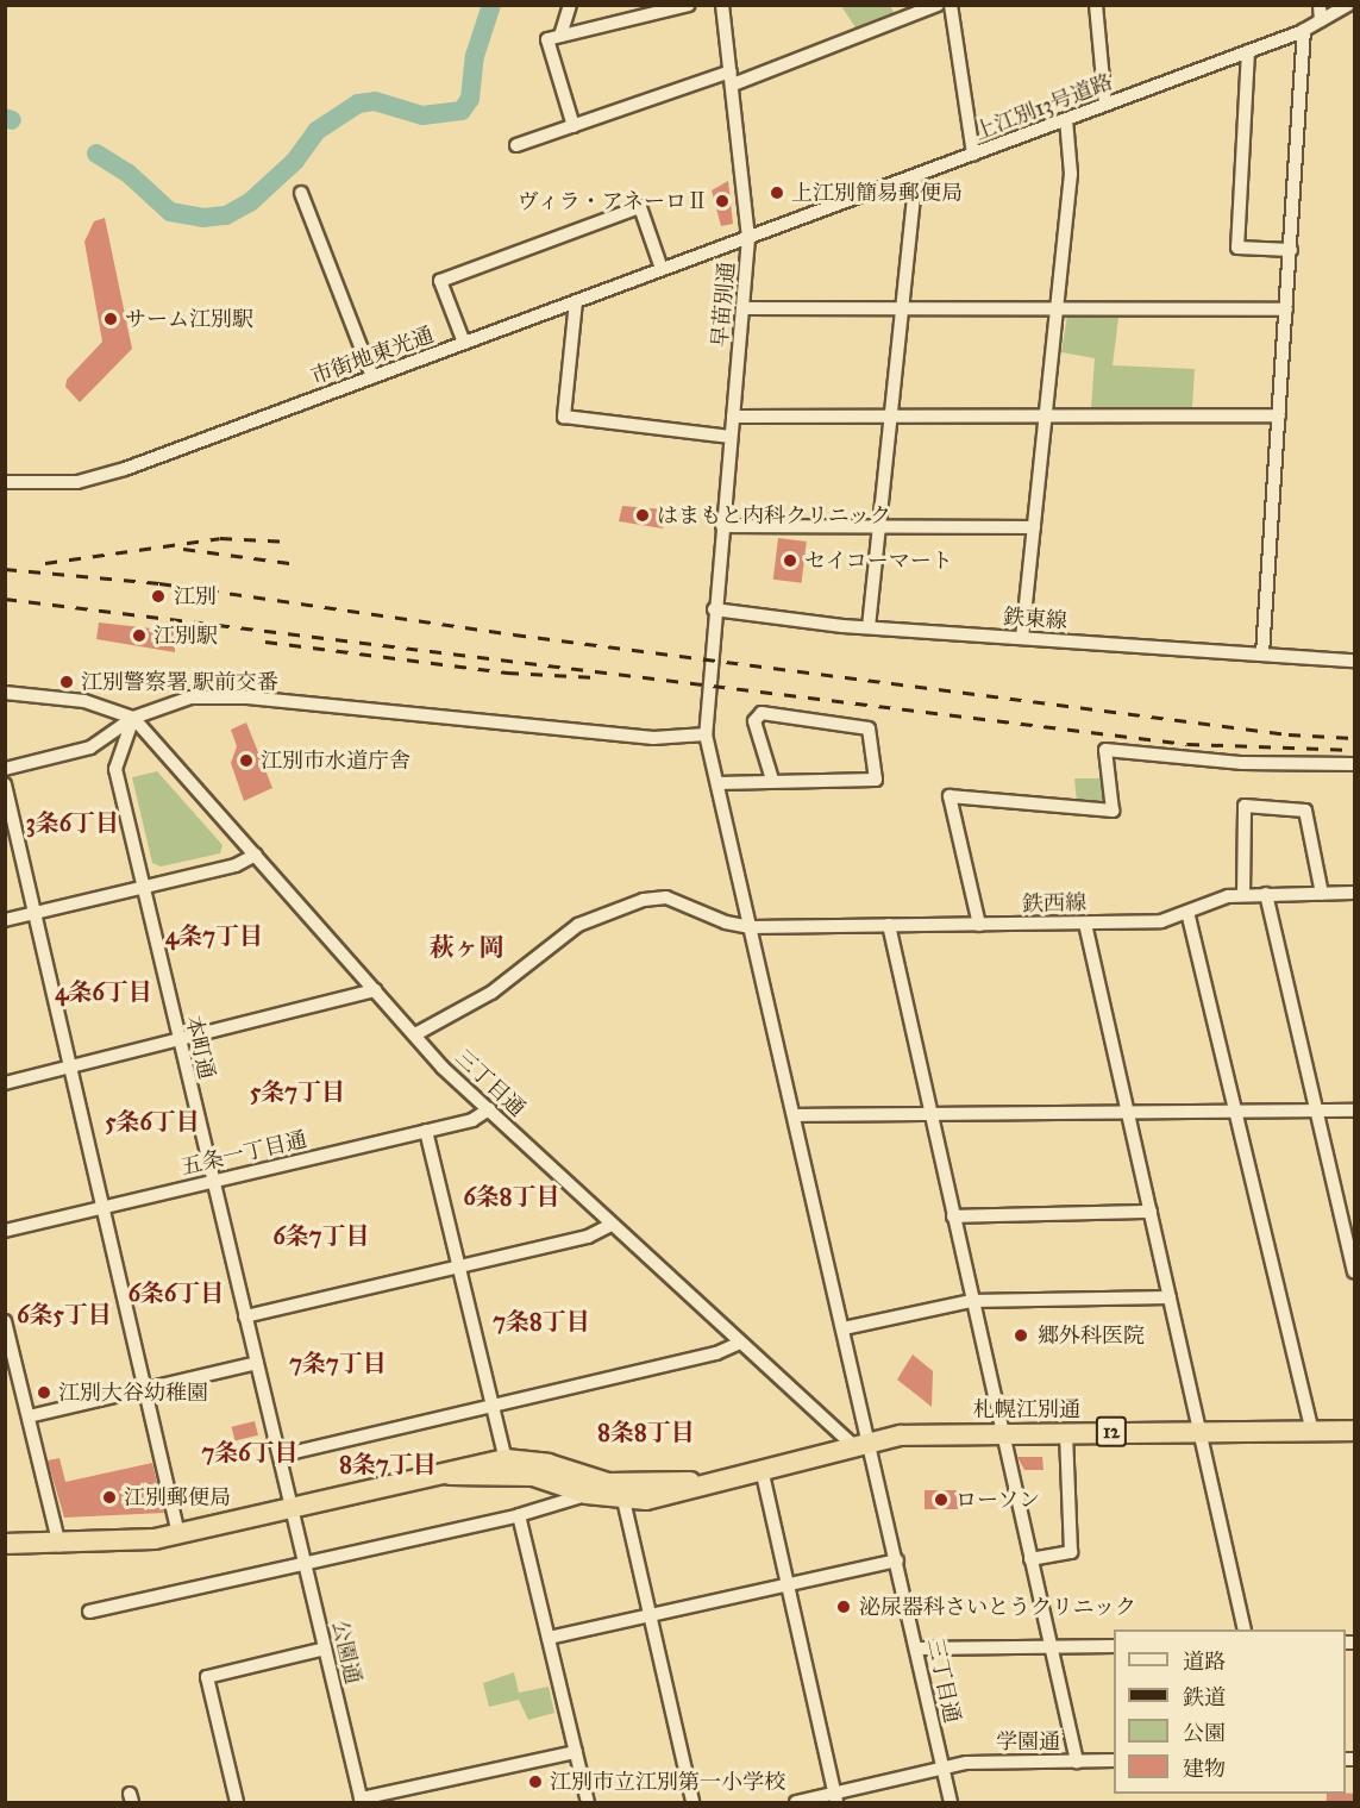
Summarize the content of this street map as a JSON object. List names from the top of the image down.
{
  "streets": {
    "highway": ["札幌江別通", "12"],
    "street": [
      "上江別13号道路",
      "早苗別通",
      "市街地東光通",
      "鉄東線",
      "鉄西線",
      "本町通",
      "三丁目通",
      "五条一丁目通",
      "公園通",
      "学園通"
    ]
  },
  "crossings": [
    ["上江別13号道路", "早苗別通"],
    ["上江別13号道路", "市街地東光通"],
    ["早苗別通", "市街地東光通"],
    ["早苗別通", "鉄東線"],
    ["早苗別通", "鉄西線"],
    ["早苗別通", "三丁目通"],
    ["早苗別通", "札幌江別通"],
    ["鉄西線", "三丁目通"],
    ["本町通", "三丁目通"],
    ["本町通", "五条一丁目通"],
    ["本町通", "札幌江別通"],
    ["本町通", "公園通"],
    ["三丁目通", "五条一丁目通"],
    ["三丁目通", "札幌江別通"],
    ["三丁目通", "学園通"],
    ["札幌江別通", "公園通"]
  ],
  "districts": [
    "3条6丁目",
    "4条7丁目",
    "萩ヶ岡",
    "4条6丁目",
    "5条7丁目",
    "5条6丁目",
    "6条8丁目",
    "6条7丁目",
    "6条6丁目",
    "6条5丁目",
    "7条8丁目",
    "7条7丁目",
    "8条8丁目",
    "7条6丁目",
    "8条7丁目"
  ],
  "places": [
    "上江別簡易郵便局",
    "ヴィラ・アネーロⅡ",
    "サーム江別駅",
    "はまもと内科クリニック",
    "セイコーマート",
    "江別",
    "江別駅",
    "江別警察署 駅前交番",
    "江別市水道庁舎",
    "郷外科医院",
    "江別大谷幼稚園",
    "江別郵便局",
    "ローソン",
    "泌尿器科さいとうクリニック",
    "江別市立江別第一小学校"
  ],
  "legend": [
    "道路",
    "鉄道",
    "公園",
    "建物"
  ]
}
